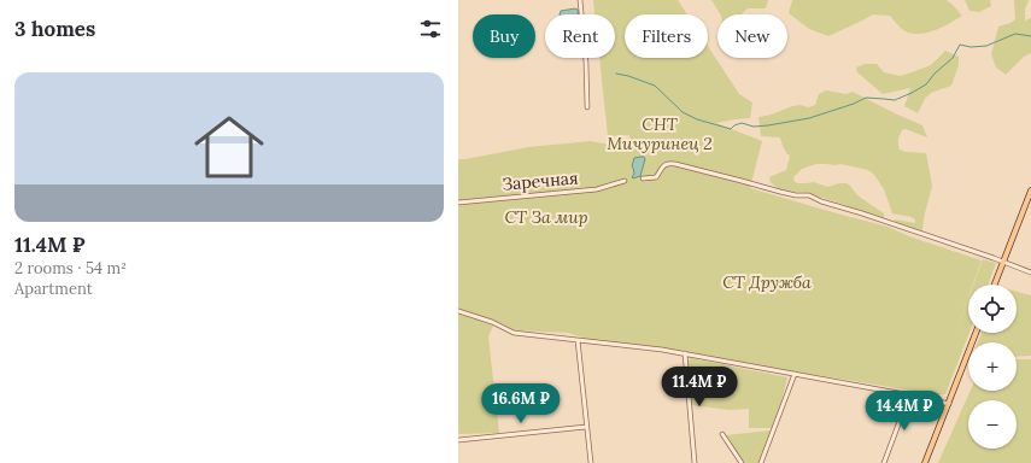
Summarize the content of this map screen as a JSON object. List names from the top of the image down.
{
  "streets": {
    "street": ["Заречная"]
  },
  "parks": ["СНТ Мичуринец 2", "СТ За мир", "СТ Дружба"],
  "page": {
    "heading": "3 homes",
    "chip": [
      "Buy",
      "Rent",
      "Filters",
      "New"
    ],
    "list": [
      {
        "name": "11.4M ₽",
        "note": "2 rooms · 54 m² · Apartment"
      }
    ],
    "map_buttons": ["+", "−"],
    "price": ["11.4M ₽", "16.6M ₽", "14.4M ₽"]
  }
}
